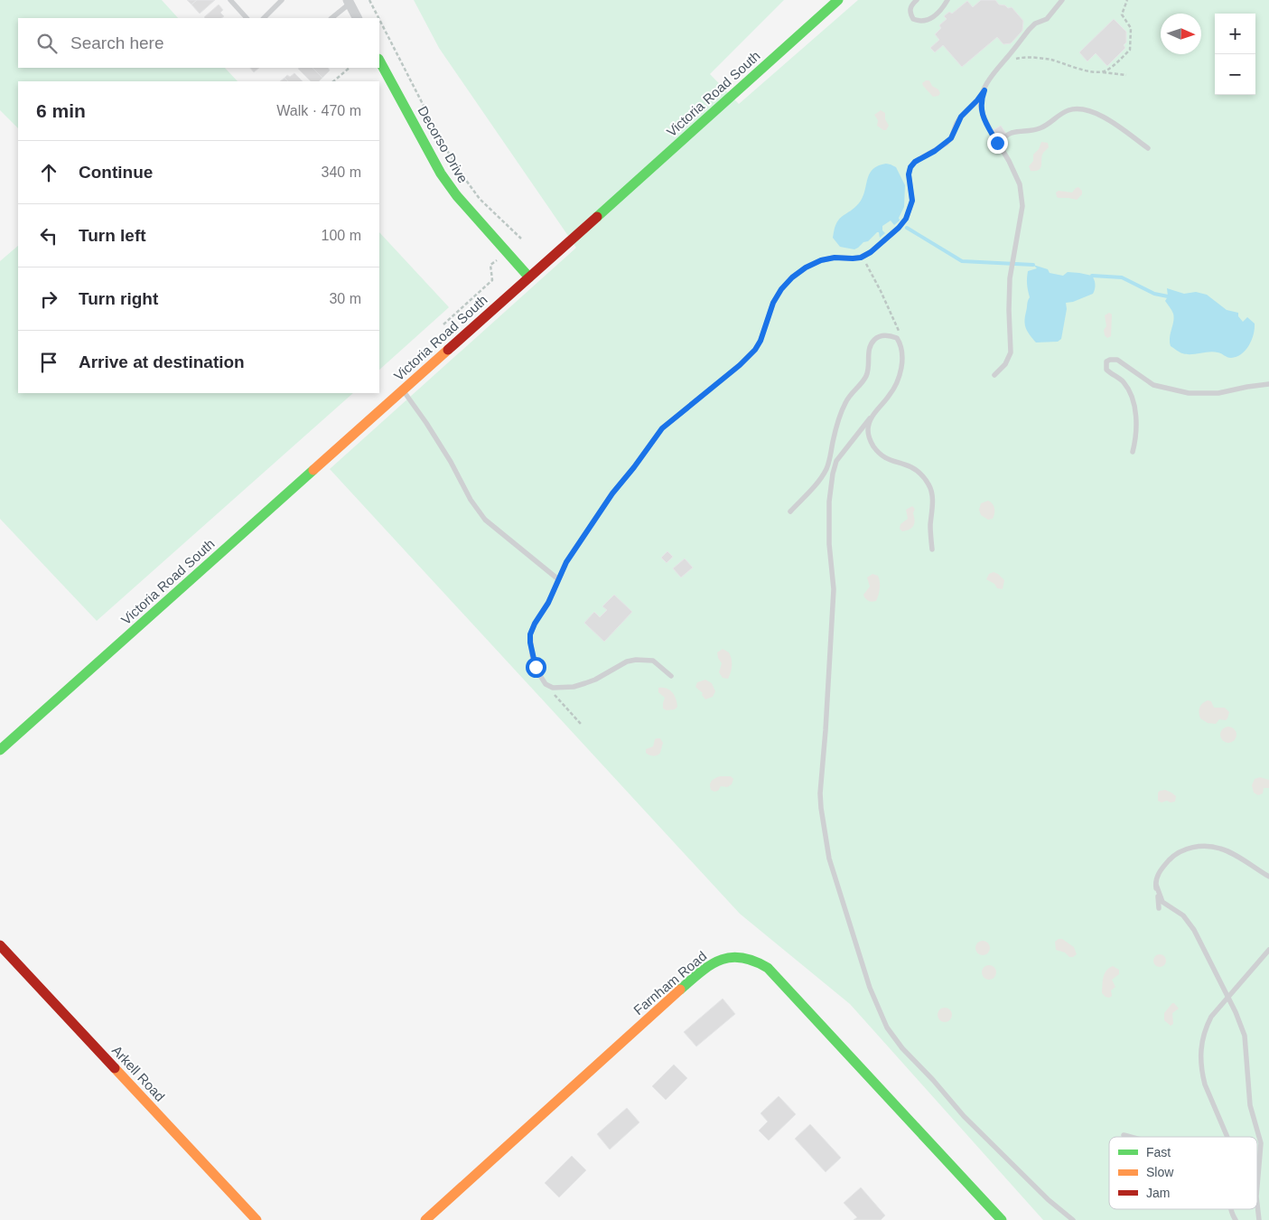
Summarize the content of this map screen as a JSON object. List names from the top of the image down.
{
  "streets": {
    "main road": [
      "Victoria Road South",
      "Decorso Drive",
      "Farnham Road",
      "Arkell Road"
    ]
  },
  "crossings": [
    ["Victoria Road South", "Decorso Drive"]
  ],
  "legend": ["Fast", "Slow", "Jam"],
  "north": "right",
  "page": {
    "map_buttons": ["+", "−"],
    "search": "Search here",
    "heading": ["6 min", "Walk · 470 m"],
    "list": [
      ["Continue", "340 m"],
      ["Turn left", "100 m"],
      ["Turn right", "30 m"],
      "Arrive at destination"
    ]
  }
}
